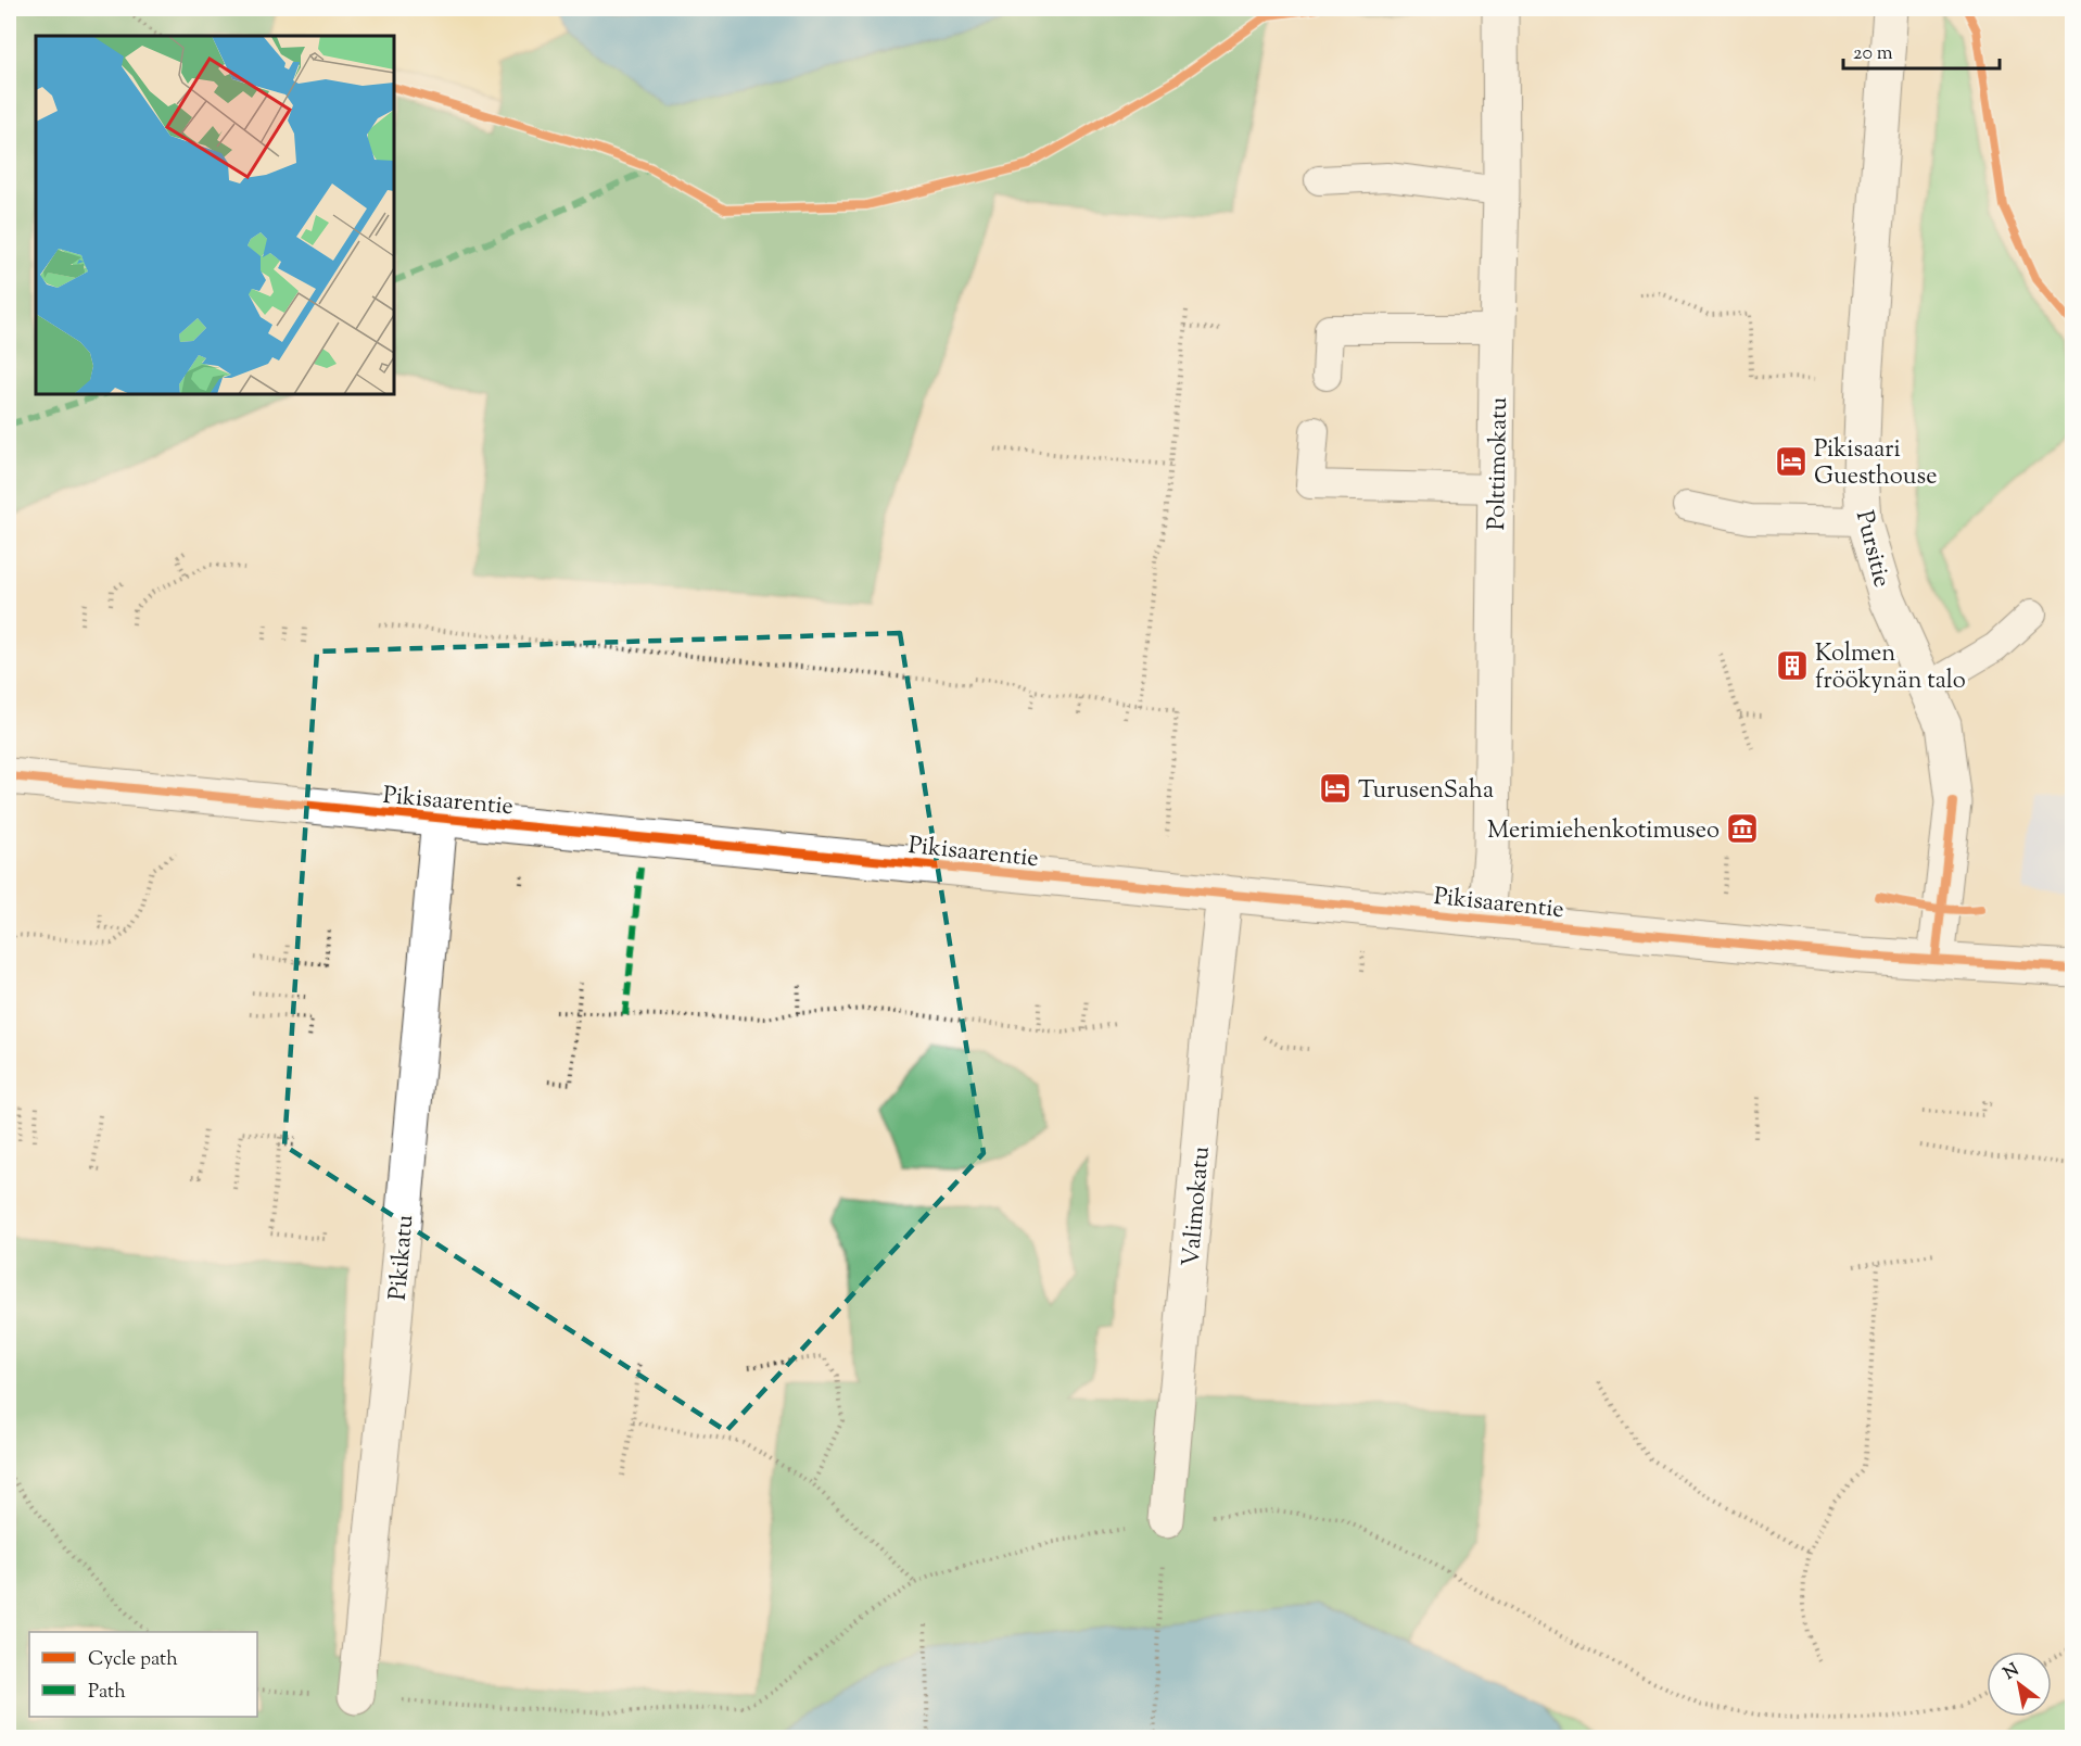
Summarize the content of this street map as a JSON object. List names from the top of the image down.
{
  "streets": {
    "street": [
      "Polttimokatu",
      "Pursitie",
      "Pikisaarentie",
      "Valimokatu",
      "Pikikatu"
    ]
  },
  "crossings": [
    ["Polttimokatu", "Pikisaarentie"],
    ["Pursitie", "Pikisaarentie"],
    ["Pikisaarentie", "Valimokatu"],
    ["Pikisaarentie", "Pikikatu"]
  ],
  "places": {
    "hotel": ["Pikisaari Guesthouse", "TurusenSaha"],
    "building": ["Kolmen fröökynän talo"],
    "museum": ["Merimiehenkotimuseo"]
  },
  "legend": ["Cycle path", "Path"],
  "scale_bar": "20 m",
  "north": "top left"
}
